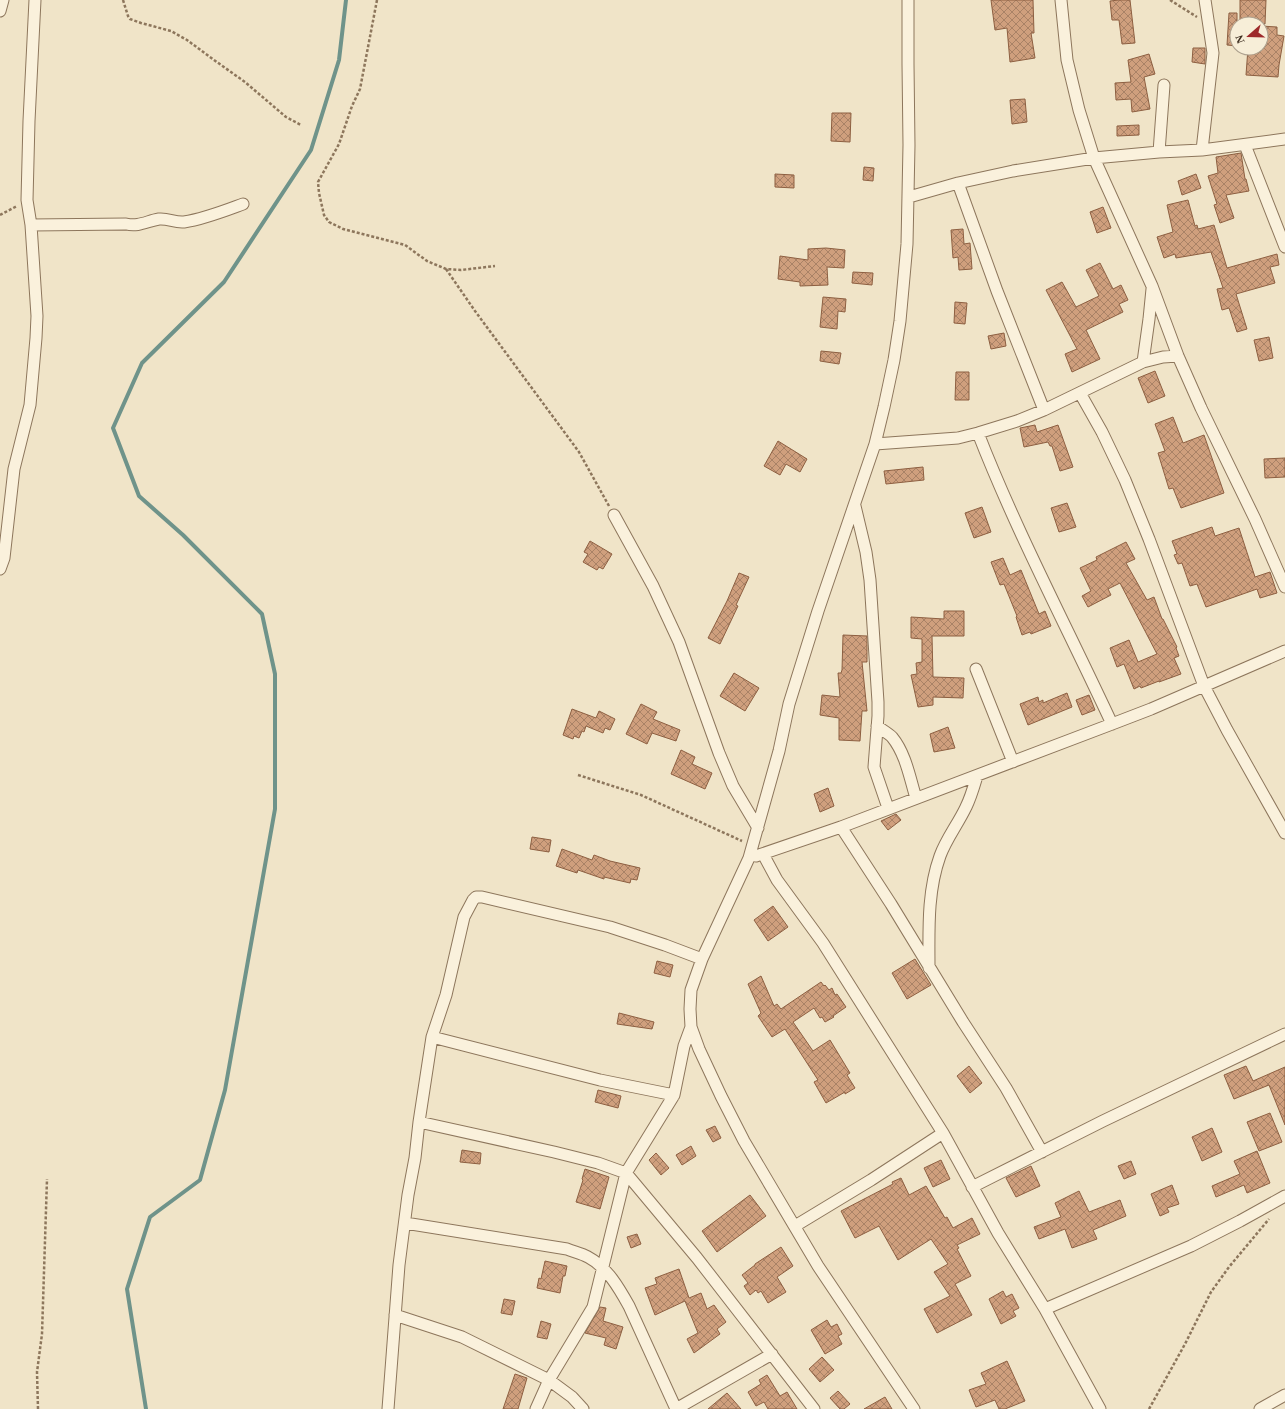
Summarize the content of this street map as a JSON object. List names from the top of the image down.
{
  "north": "left"
}
